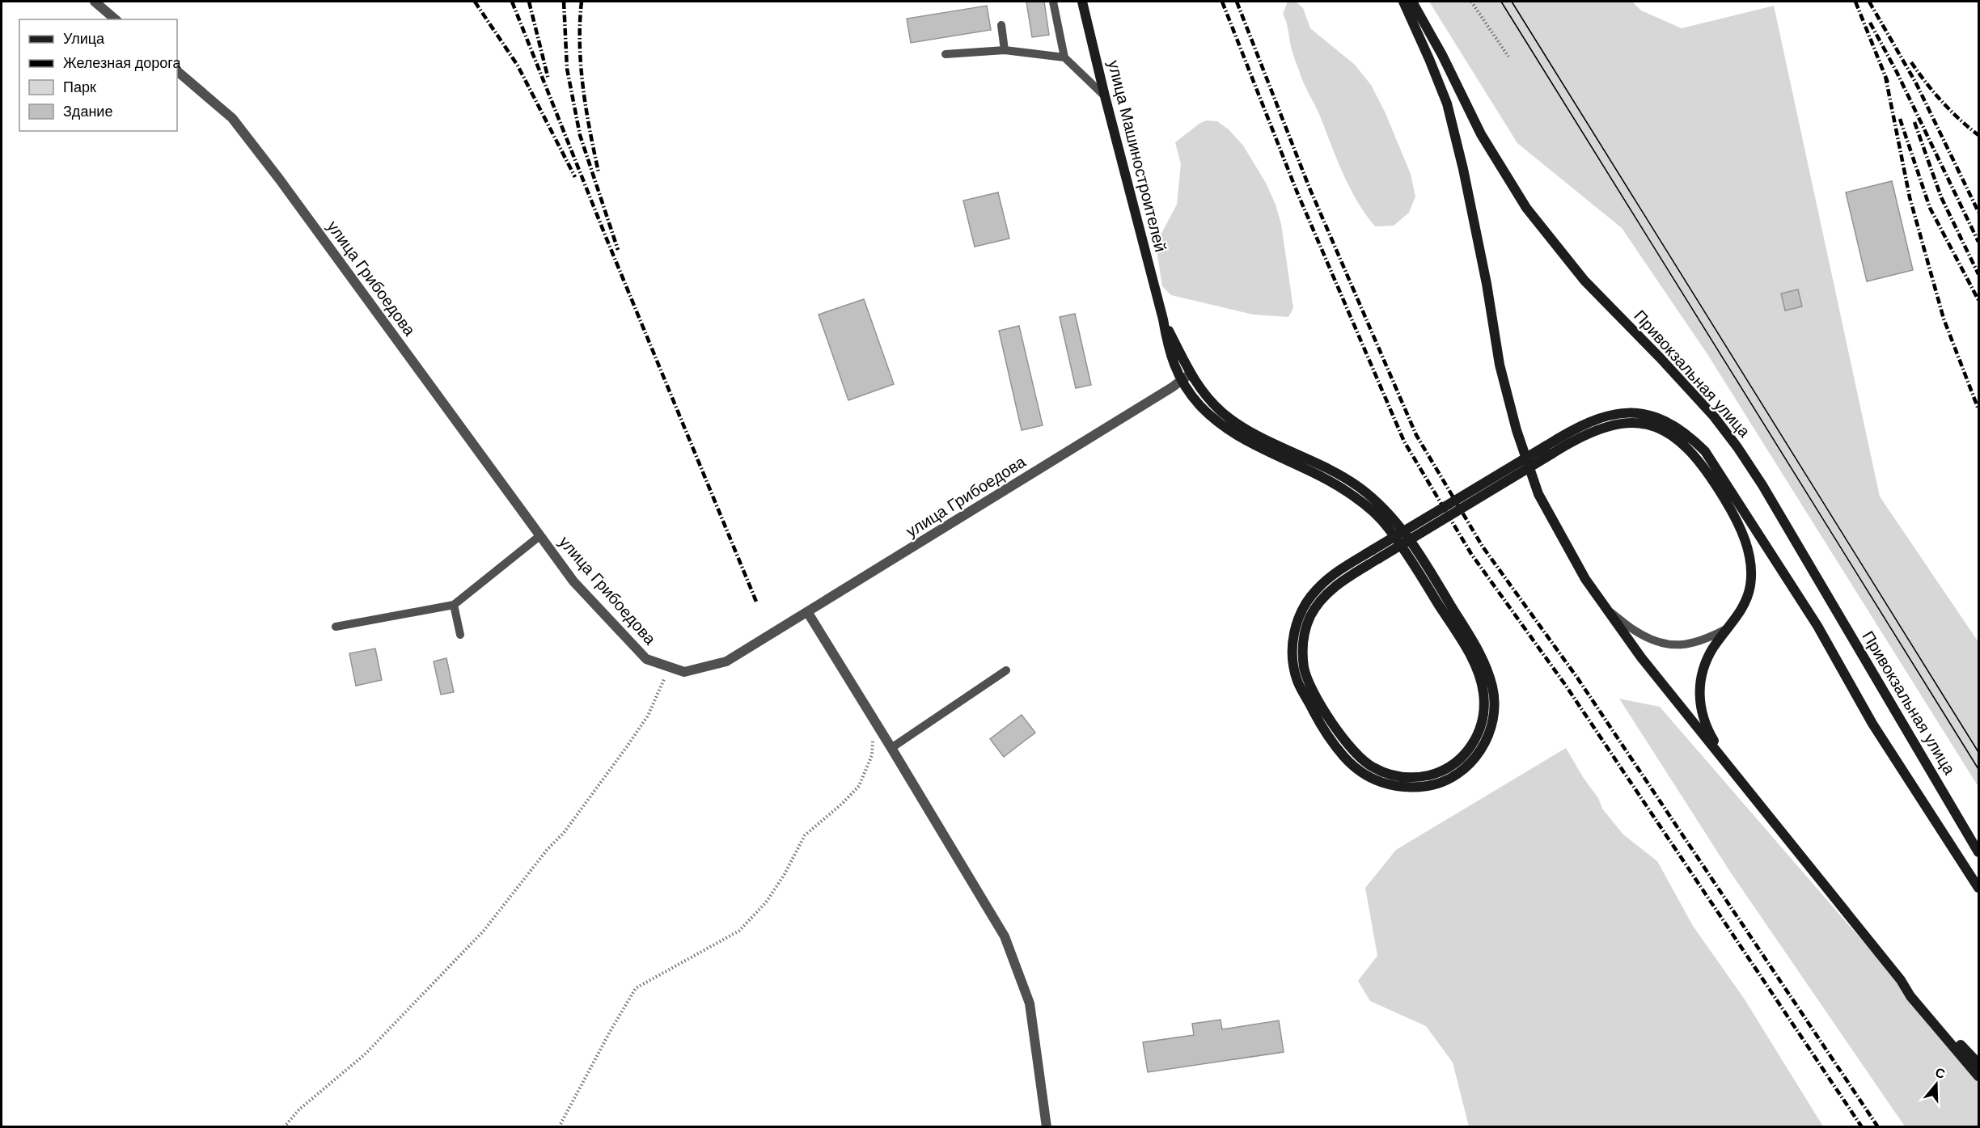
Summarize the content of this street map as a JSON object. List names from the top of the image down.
{
  "streets": {
    "main road": ["улица Машиностроителей", "Привокзальная улица"],
    "street": ["улица Грибоедова"]
  },
  "crossings": [
    ["улица Машиностроителей", "улица Грибоедова"]
  ],
  "legend": [
    "Улица",
    "Железная дорога",
    "Парк",
    "Здание"
  ],
  "north": "top"
}
